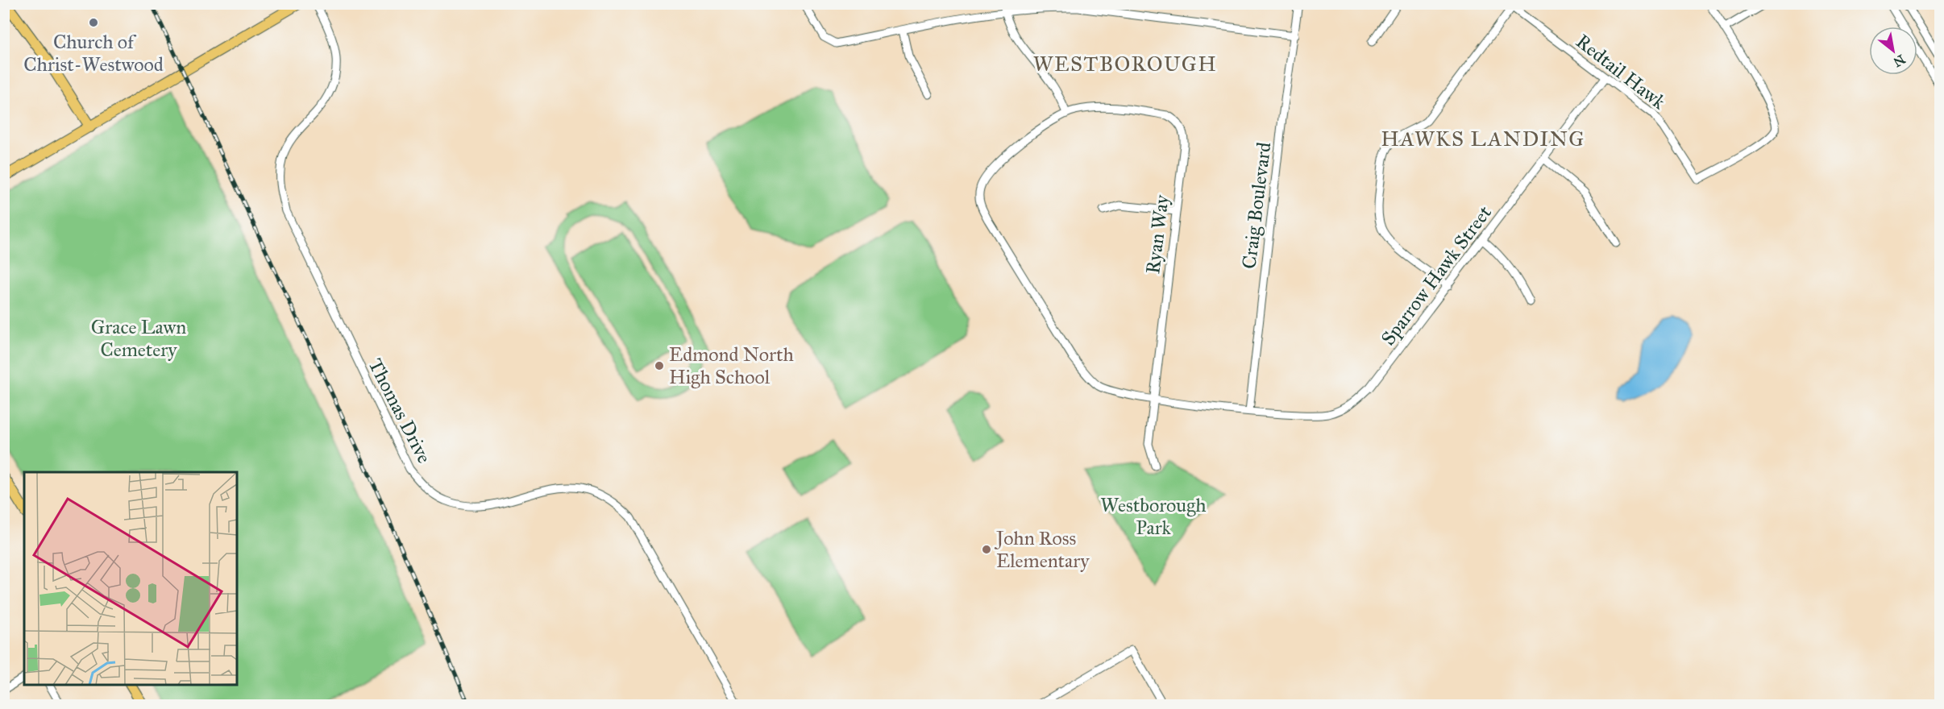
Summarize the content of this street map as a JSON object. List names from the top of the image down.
{
  "streets": {
    "street": [
      "Redtail Hawk",
      "Craig Boulevard",
      "Ryan Way",
      "Sparrow Hawk Street",
      "Thomas Drive"
    ]
  },
  "crossings": [
    ["Redtail Hawk", "Sparrow Hawk Street"],
    ["Craig Boulevard", "Sparrow Hawk Street"],
    ["Ryan Way", "Sparrow Hawk Street"]
  ],
  "districts": ["WESTBOROUGH", "HAWKS LANDING"],
  "parks": ["Grace Lawn Cemetery", "Westborough Park"],
  "places": ["Church of Christ-Westwood", "Edmond North High School", "John Ross Elementary"],
  "north": "bottom right"
}
